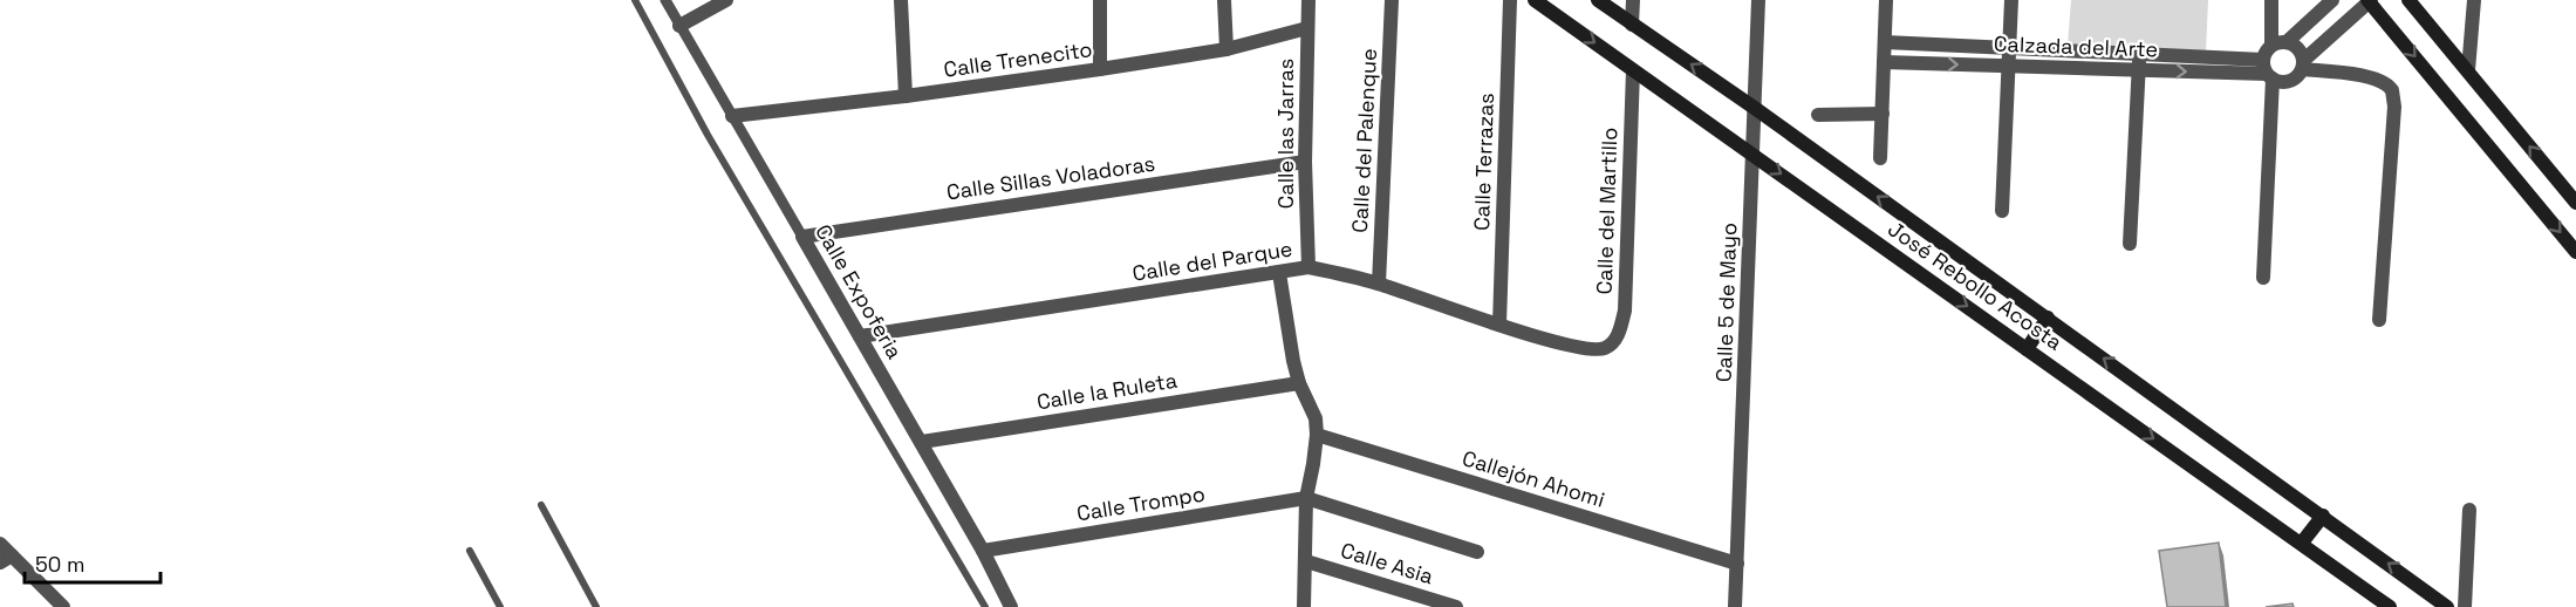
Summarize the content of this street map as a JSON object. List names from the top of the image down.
{
  "streets": {
    "main road": ["José Rebollo Acosta"],
    "street": [
      "Calzada del Arte",
      "Calle Trenecito",
      "Calle las Jarras",
      "Calle del Palenque",
      "Calle Terrazas",
      "Calle Sillas Voladoras",
      "Calle del Martillo",
      "Calle del Parque",
      "Calle Expoferia",
      "Calle 5 de Mayo",
      "Calle la Ruleta",
      "Callejón Ahomi",
      "Calle Trompo",
      "Calle Asia"
    ]
  },
  "crossings": [
    ["Calle Trenecito", "Calle las Jarras"],
    ["Calle Trenecito", "Calle Expoferia"],
    ["Calle las Jarras", "Calle Sillas Voladoras"],
    ["Calle las Jarras", "Calle del Parque"],
    ["Calle del Palenque", "Calle del Parque"],
    ["Calle Terrazas", "Calle del Parque"],
    ["Calle Sillas Voladoras", "Calle Expoferia"],
    ["Calle del Martillo", "Calle del Parque"],
    ["Calle del Martillo", "José Rebollo Acosta"],
    ["Calle del Parque", "Calle Expoferia"],
    ["José Rebollo Acosta", "Calle 5 de Mayo"],
    ["Calle Expoferia", "Calle la Ruleta"],
    ["Calle Expoferia", "Calle Trompo"],
    ["Calle 5 de Mayo", "Callejón Ahomi"]
  ],
  "scale_bar": "50 m"
}
